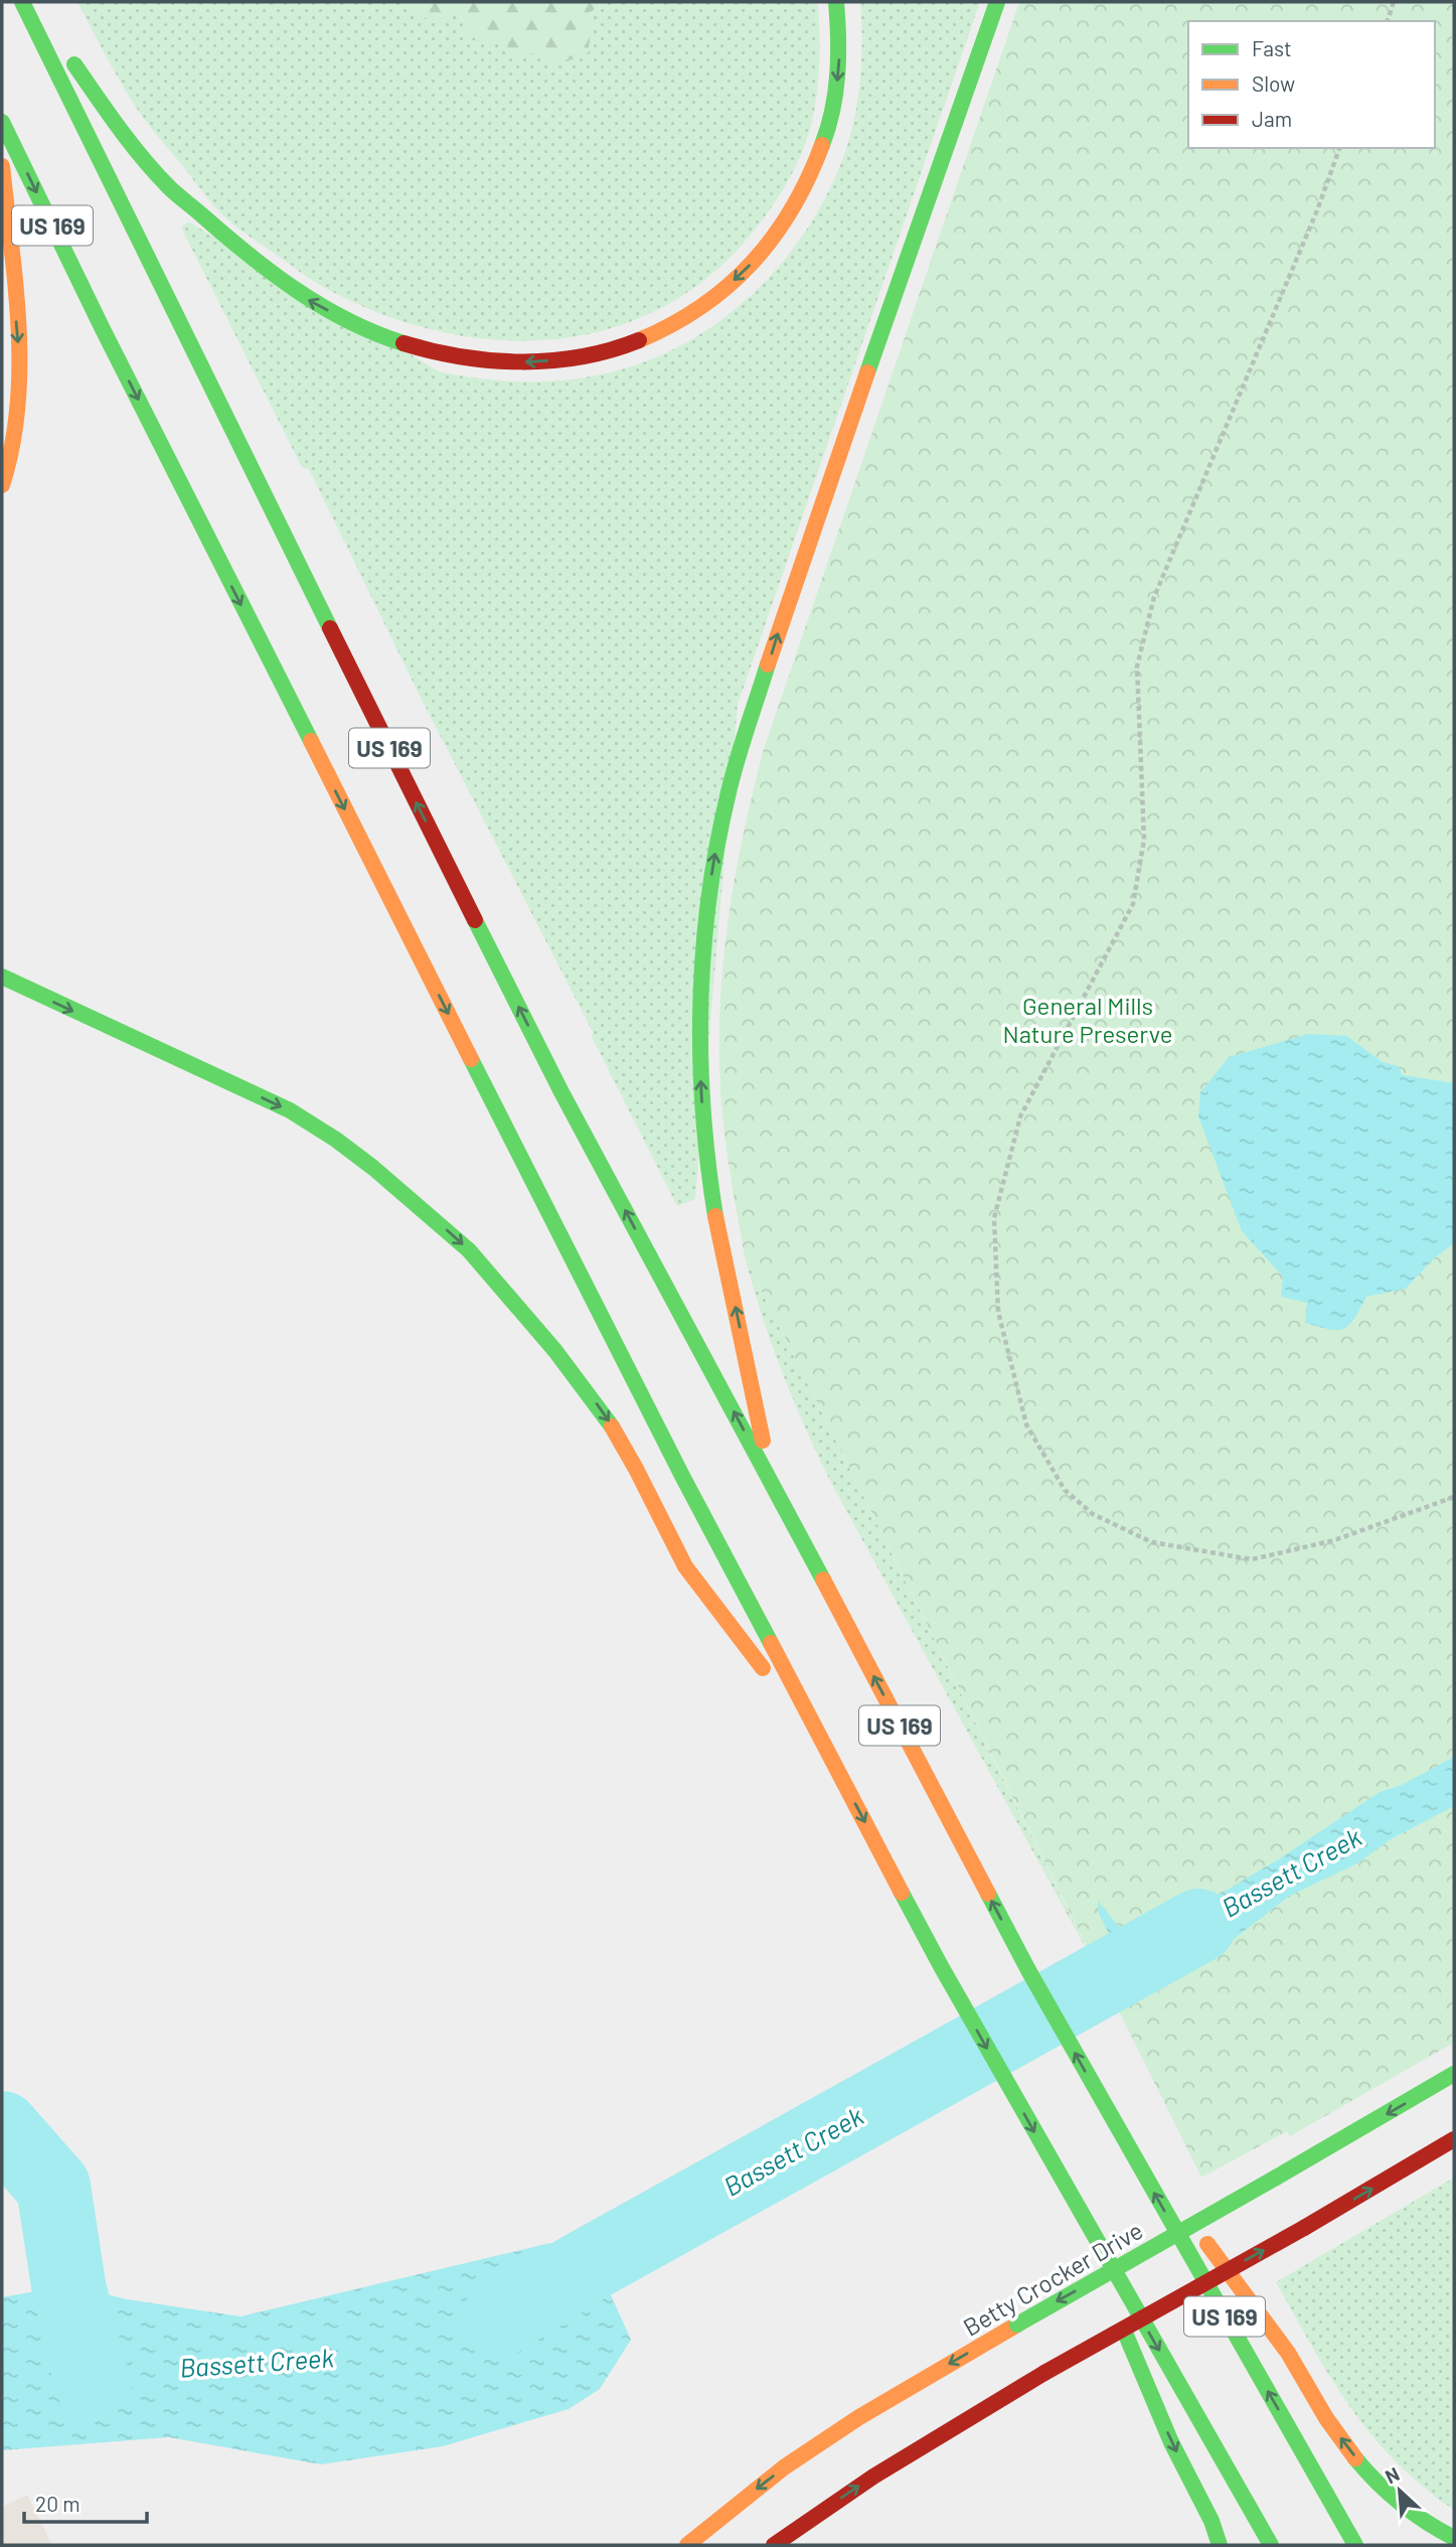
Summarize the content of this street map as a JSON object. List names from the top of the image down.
{
  "streets": {
    "main road": ["US 169", "Betty Crocker Drive"]
  },
  "water": ["Bassett Creek"],
  "parks": ["General Mills Nature Preserve"],
  "legend": ["Fast", "Slow", "Jam"],
  "scale_bar": "20 m",
  "north": "top left"
}
